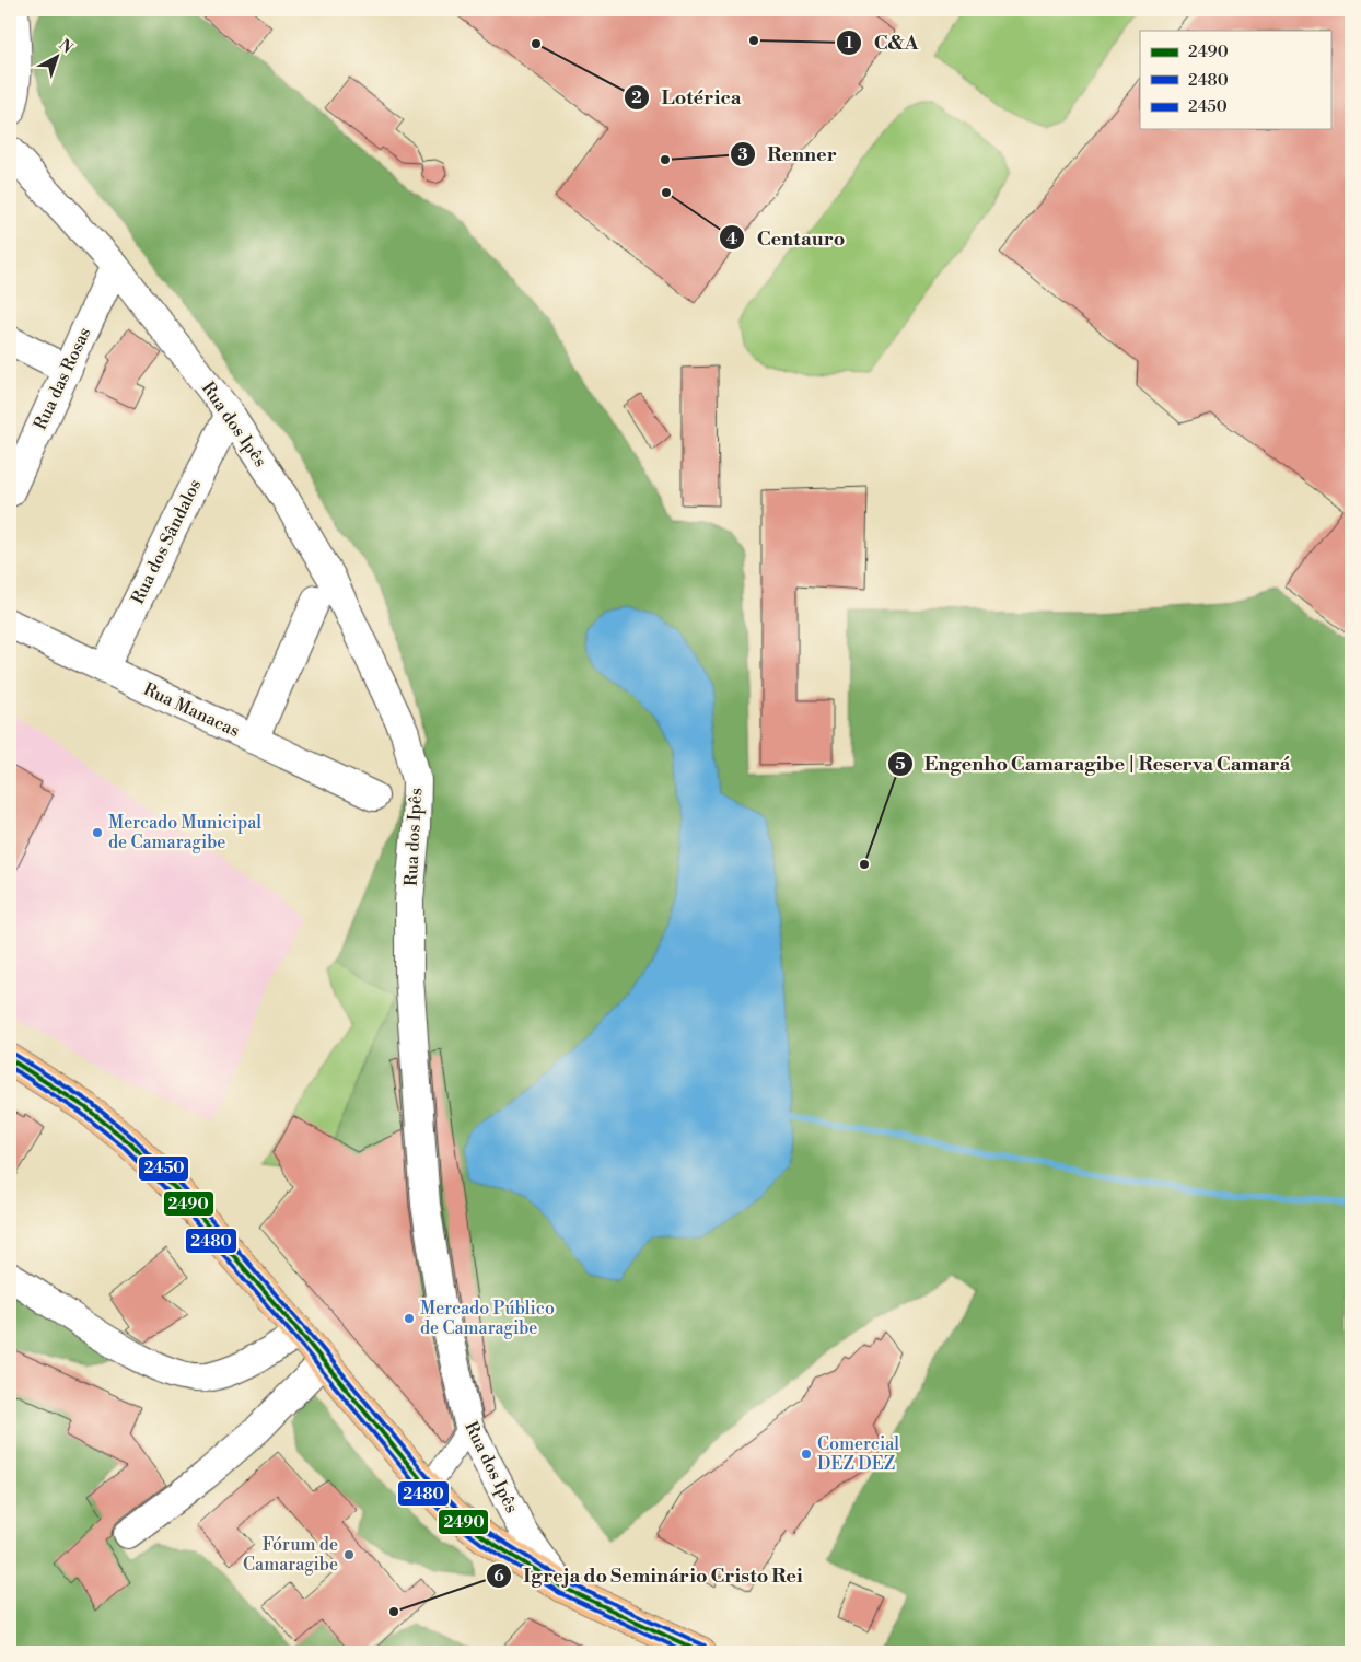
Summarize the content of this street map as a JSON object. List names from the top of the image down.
{
  "streets": {
    "street": [
      "Rua das Rosas",
      "Rua dos Ipês",
      "Rua dos Sândalos",
      "Rua Manacas"
    ]
  },
  "crossings": [
    ["Rua das Rosas", "Rua dos Ipês"],
    ["Rua dos Ipês", "Rua dos Sândalos"],
    ["Rua dos Sândalos", "Rua Manacas"]
  ],
  "places": [
    "C&A",
    "Lotérica",
    "Renner",
    "Centauro",
    "Mercado Municipal de Camaragibe",
    "Engenho Camaragibe | Reserva Camará",
    "Mercado Público de Camaragibe",
    "Comercial DEZ DEZ",
    "Fórum de Camaragibe",
    "Igreja do Seminário Cristo Rei"
  ],
  "lines": ["transit line 2450", "transit line 2490", "transit line 2480"],
  "legend": ["2490", "2480", "2450"],
  "north": "top right"
}
